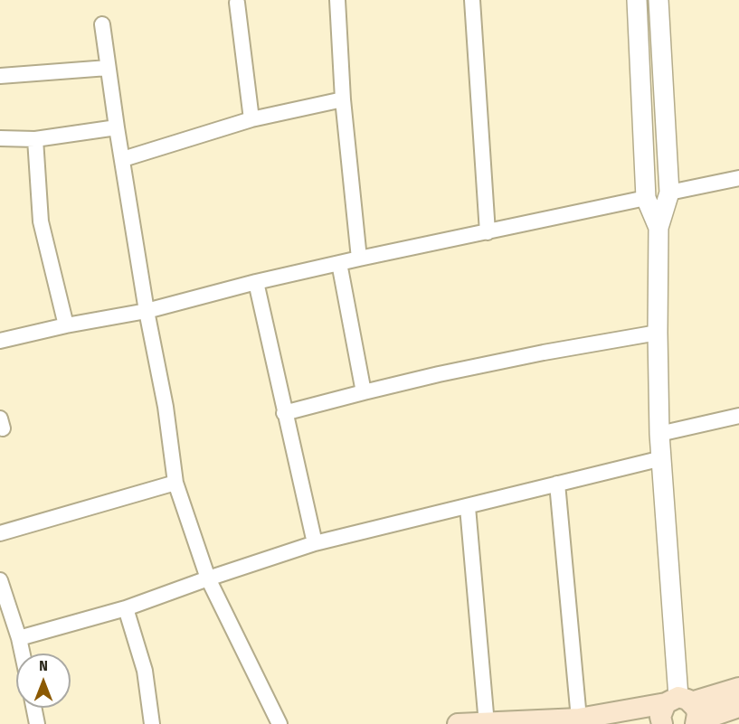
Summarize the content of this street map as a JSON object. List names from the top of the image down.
{
  "north": "top"
}
